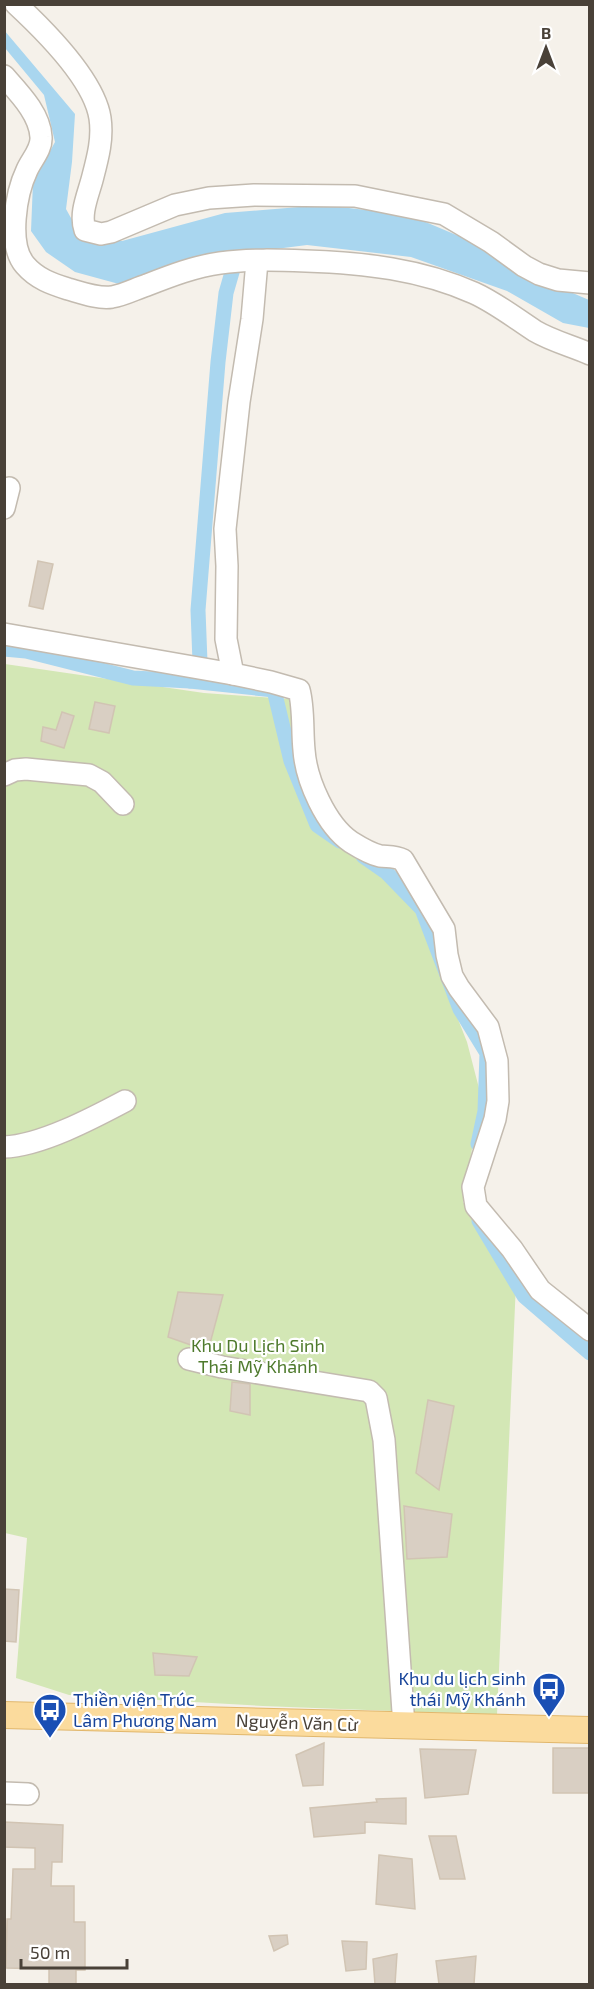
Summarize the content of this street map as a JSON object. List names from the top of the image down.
{
  "streets": {
    "main road": ["Nguyễn Văn Cừ"]
  },
  "parks": ["Khu Du Lịch Sinh Thái Mỹ Khánh"],
  "places": {
    "bus stop": ["Khu du lịch sinh thái Mỹ Khánh", "Thiền viện Trúc Lâm Phương Nam"]
  },
  "scale_bar": "50 m",
  "north": "top"
}
